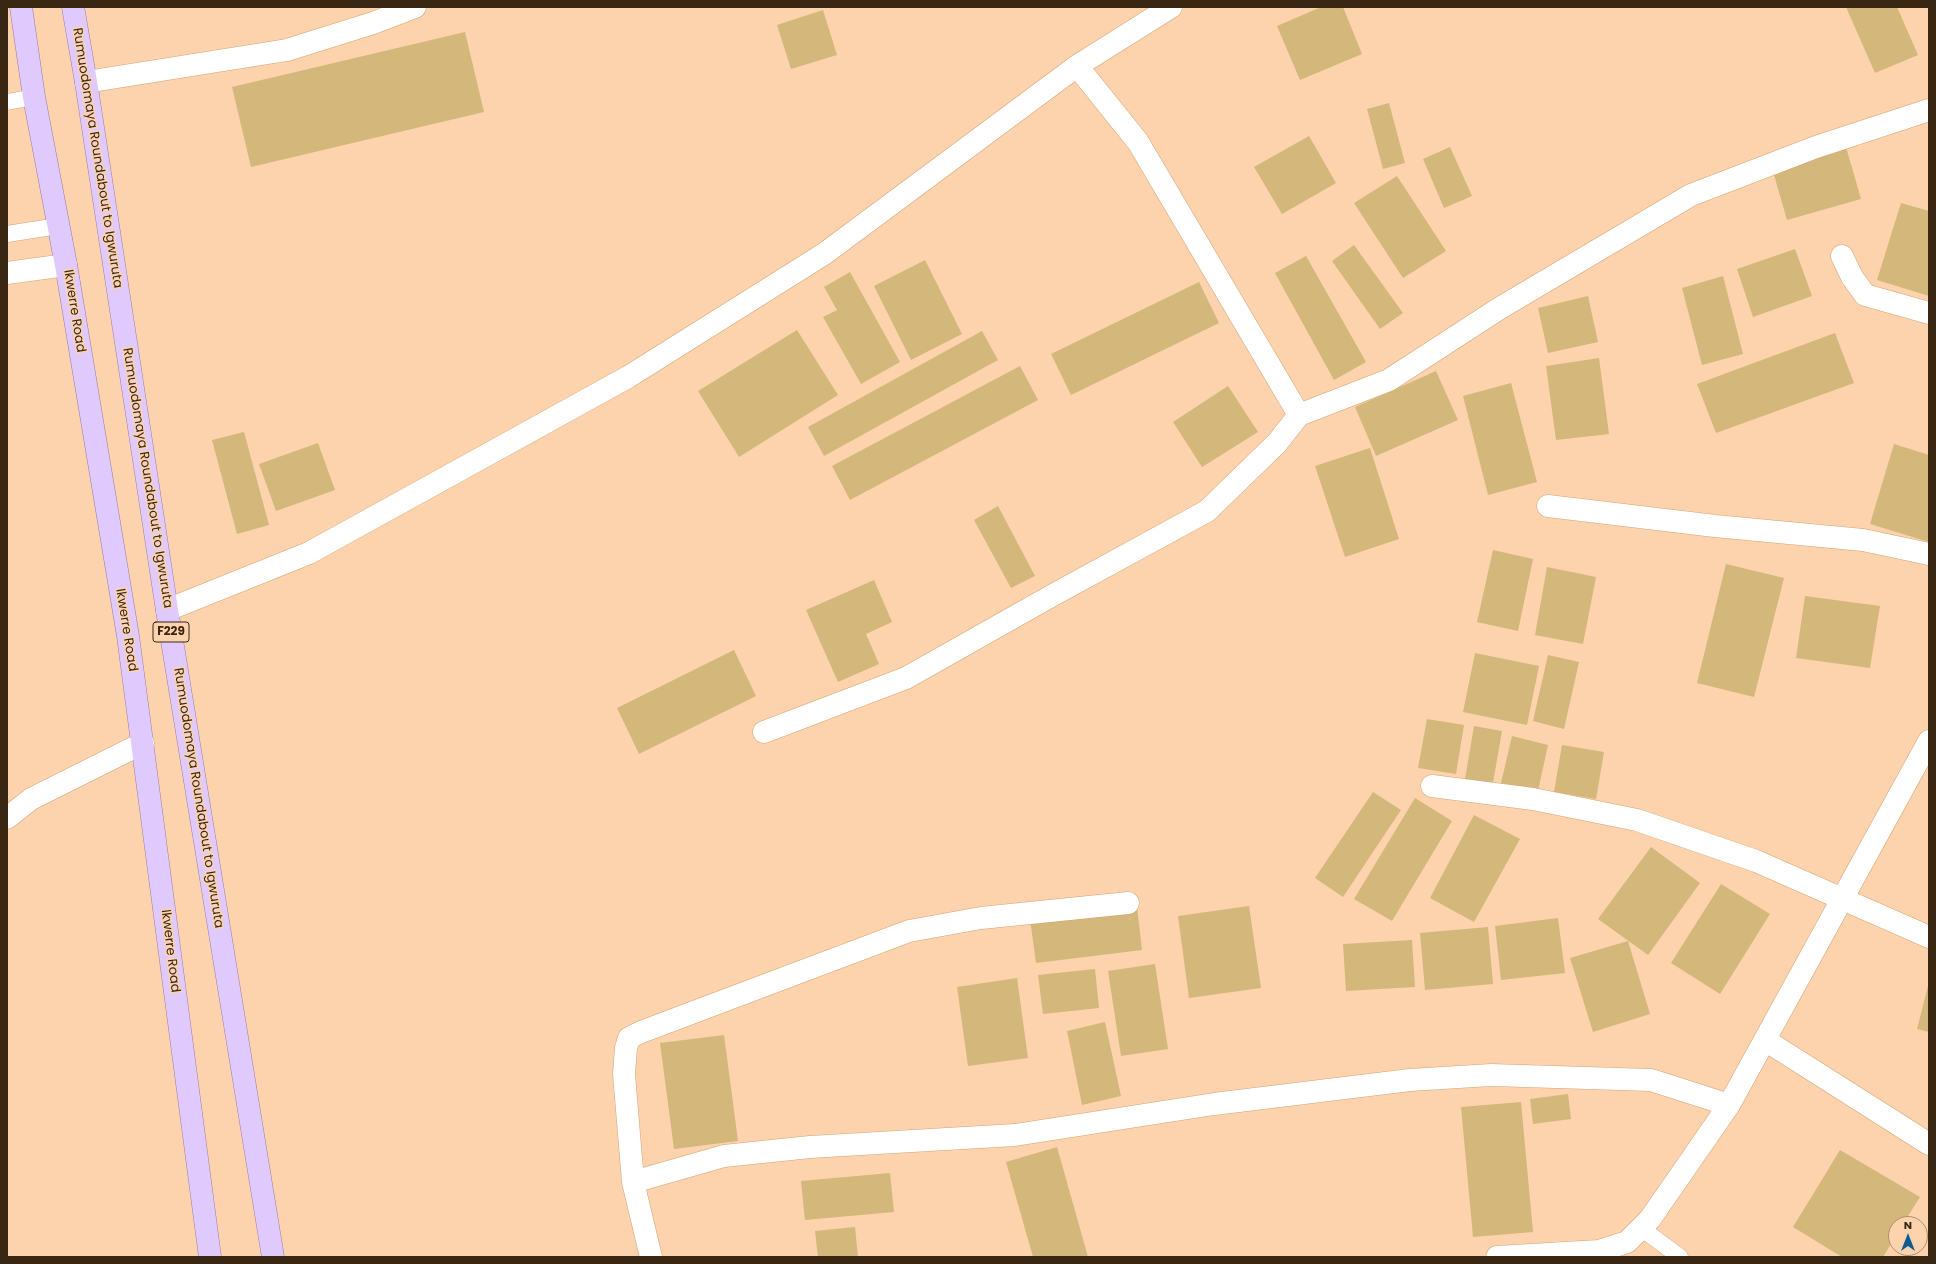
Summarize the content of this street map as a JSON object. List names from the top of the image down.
{
  "streets": {
    "main road": ["Rumuodomaya Roundabout to Igwuruta", "Ikwerre Road", "F229"]
  },
  "north": "top"
}
